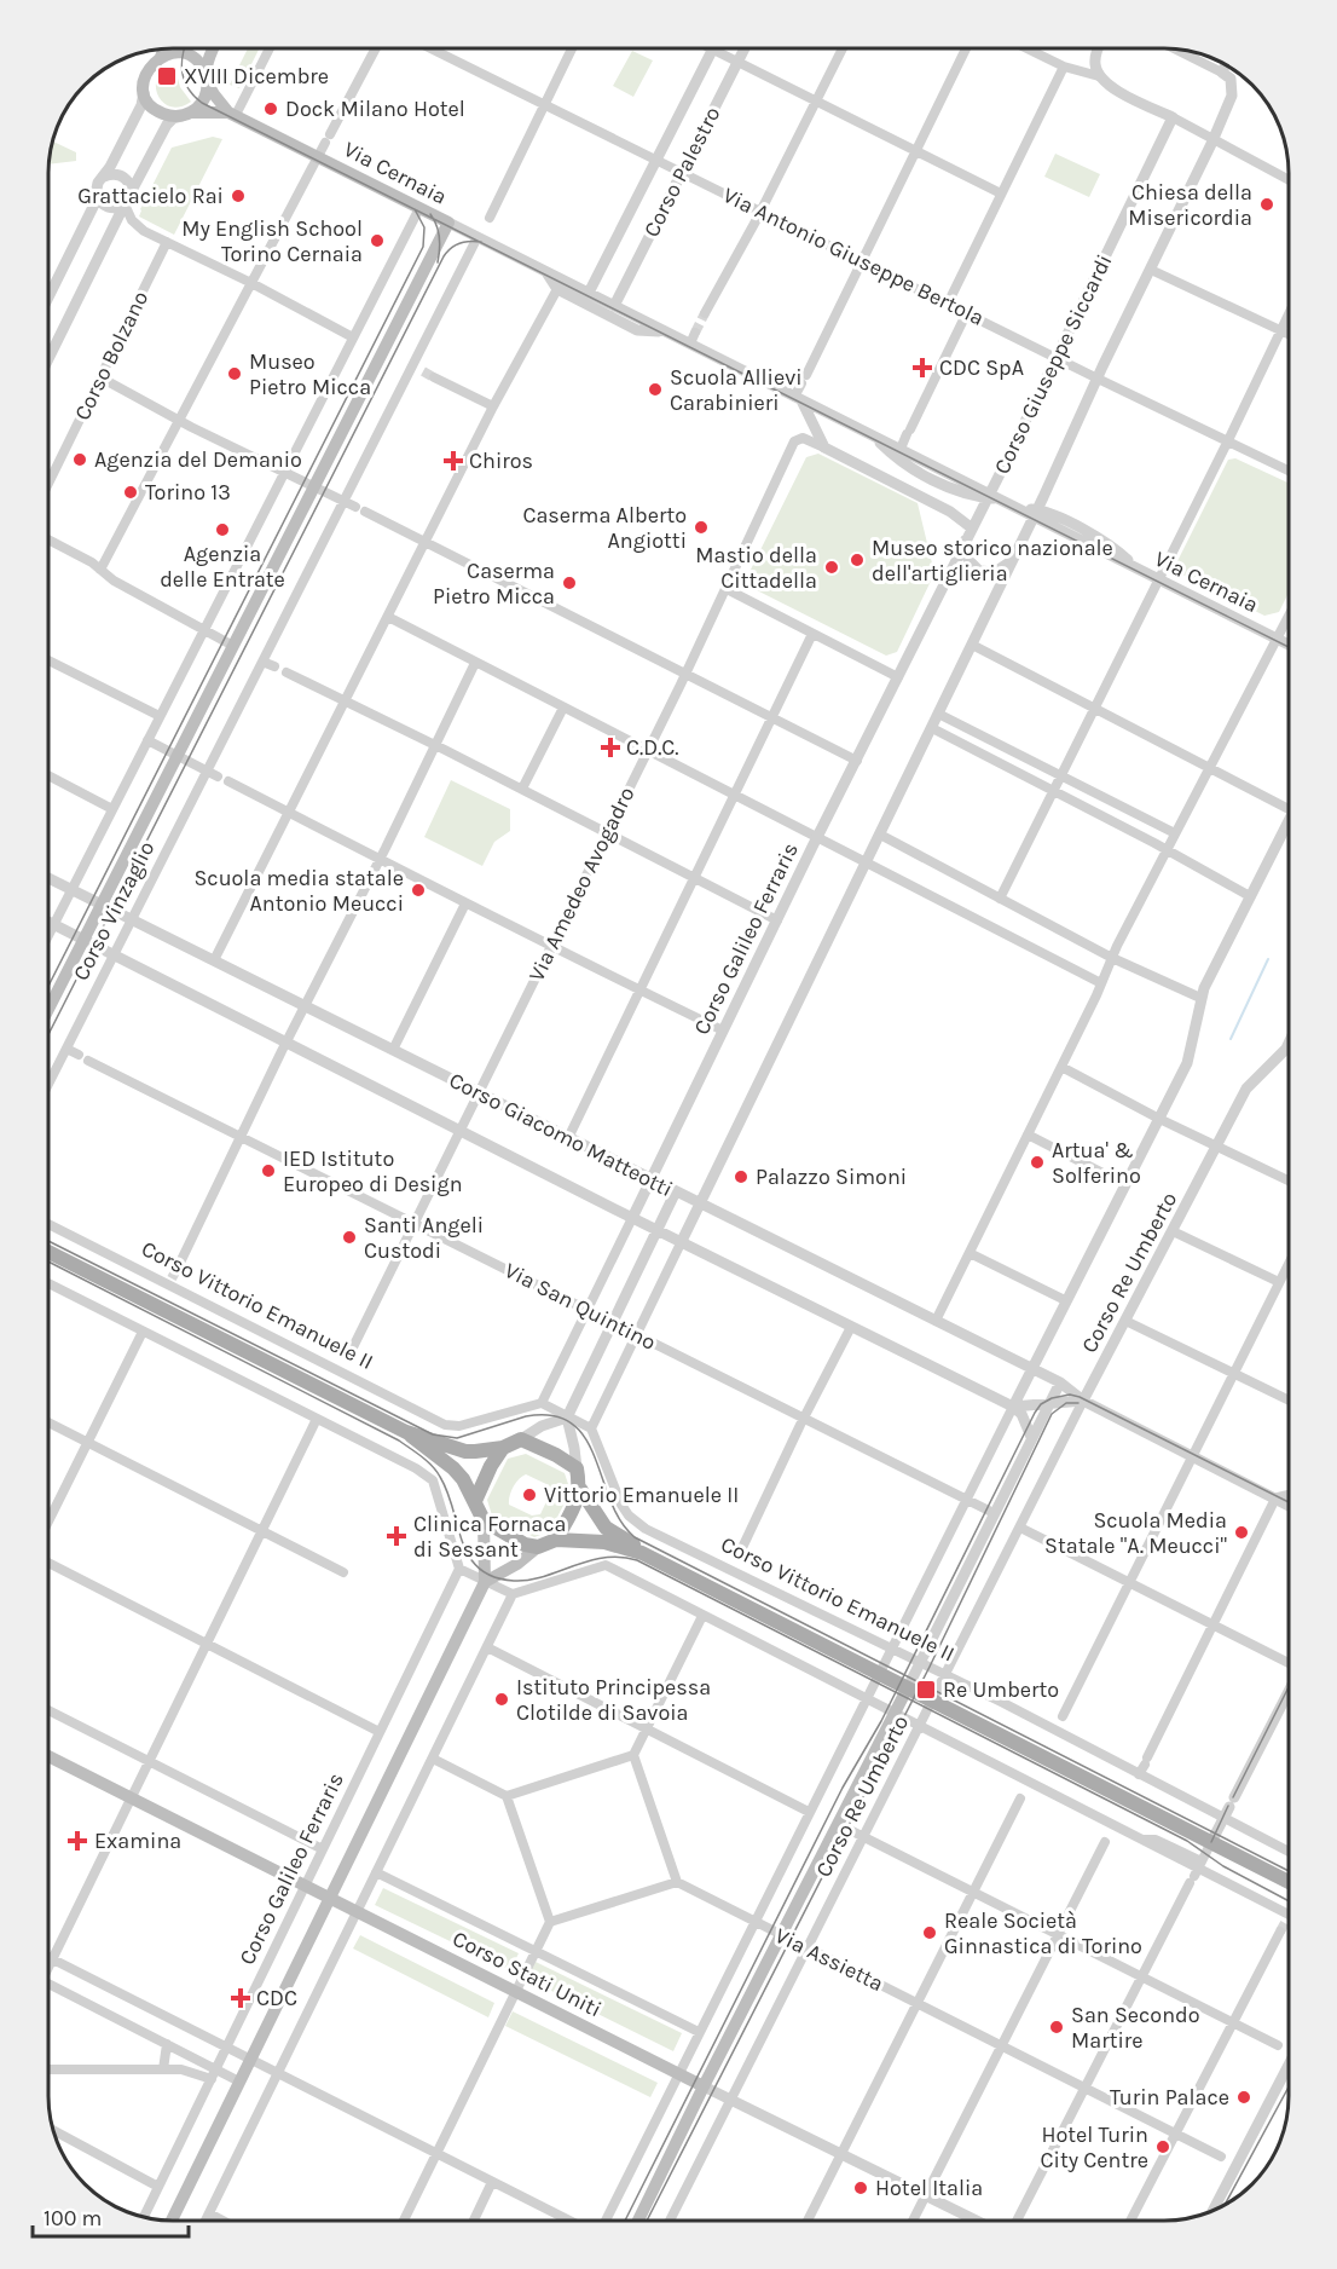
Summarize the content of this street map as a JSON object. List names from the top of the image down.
{
  "streets": {
    "main road": [
      "Via Cernaia",
      "Corso Vinzaglio",
      "Corso Re Umberto",
      "Corso Vittorio Emanuele II",
      "Corso Stati Uniti"
    ],
    "street": [
      "Corso Palestro",
      "Via Antonio Giuseppe Bertola",
      "Corso Bolzano",
      "Corso Giuseppe Siccardi",
      "Via Amedeo Avogadro",
      "Corso Galileo Ferraris",
      "Corso Giacomo Matteotti",
      "Via San Quintino",
      "Via Assietta"
    ]
  },
  "crossings": [
    ["Corso Palestro", "Via Cernaia"],
    ["Corso Palestro", "Via Antonio Giuseppe Bertola"],
    ["Via Cernaia", "Corso Giuseppe Siccardi"],
    ["Via Cernaia", "Corso Vinzaglio"],
    ["Via Cernaia", "Corso Galileo Ferraris"],
    ["Via Antonio Giuseppe Bertola", "Corso Giuseppe Siccardi"],
    ["Corso Giuseppe Siccardi", "Corso Galileo Ferraris"],
    ["Via Amedeo Avogadro", "Corso Giacomo Matteotti"],
    ["Via Amedeo Avogadro", "Via San Quintino"],
    ["Corso Vinzaglio", "Corso Giacomo Matteotti"],
    ["Corso Vinzaglio", "Via San Quintino"],
    ["Corso Galileo Ferraris", "Corso Giacomo Matteotti"],
    ["Corso Galileo Ferraris", "Corso Vittorio Emanuele II"],
    ["Corso Galileo Ferraris", "Via San Quintino"],
    ["Corso Galileo Ferraris", "Corso Stati Uniti"],
    ["Corso Giacomo Matteotti", "Corso Re Umberto"],
    ["Corso Re Umberto", "Corso Vittorio Emanuele II"],
    ["Corso Re Umberto", "Via San Quintino"],
    ["Corso Re Umberto", "Via Assietta"],
    ["Corso Re Umberto", "Corso Stati Uniti"]
  ],
  "places": {
    "transit": ["XVIII Dicembre", "Re Umberto"],
    "other": [
      "Dock Milano Hotel",
      "Grattacielo Rai",
      "Chiesa della Misericordia",
      "My English School Torino Cernaia",
      "Museo Pietro Micca",
      "Scuola Allievi Carabinieri",
      "Agenzia del Demanio",
      "Torino 13",
      "Caserma Alberto Angiotti",
      "Agenzia delle Entrate",
      "Museo storico nazionale dell'artiglieria",
      "Mastio della Cittadella",
      "Caserma Pietro Micca",
      "Scuola media statale Antonio Meucci",
      "Artua' & Solferino",
      "IED Istituto Europeo di Design",
      "Palazzo Simoni",
      "Santi Angeli Custodi",
      "Vittorio Emanuele II",
      "Scuola Media Statale \"A. Meucci\"",
      "Istituto Principessa Clotilde di Savoia",
      "Reale Società Ginnastica di Torino",
      "San Secondo Martire",
      "Turin Palace",
      "Hotel Turin City Centre",
      "Hotel Italia"
    ],
    "health": [
      "CDC SpA",
      "Chiros",
      "C.D.C.",
      "Clinica Fornaca di Sessant",
      "Examina",
      "CDC"
    ]
  },
  "scale_bar": "100 m"
}
